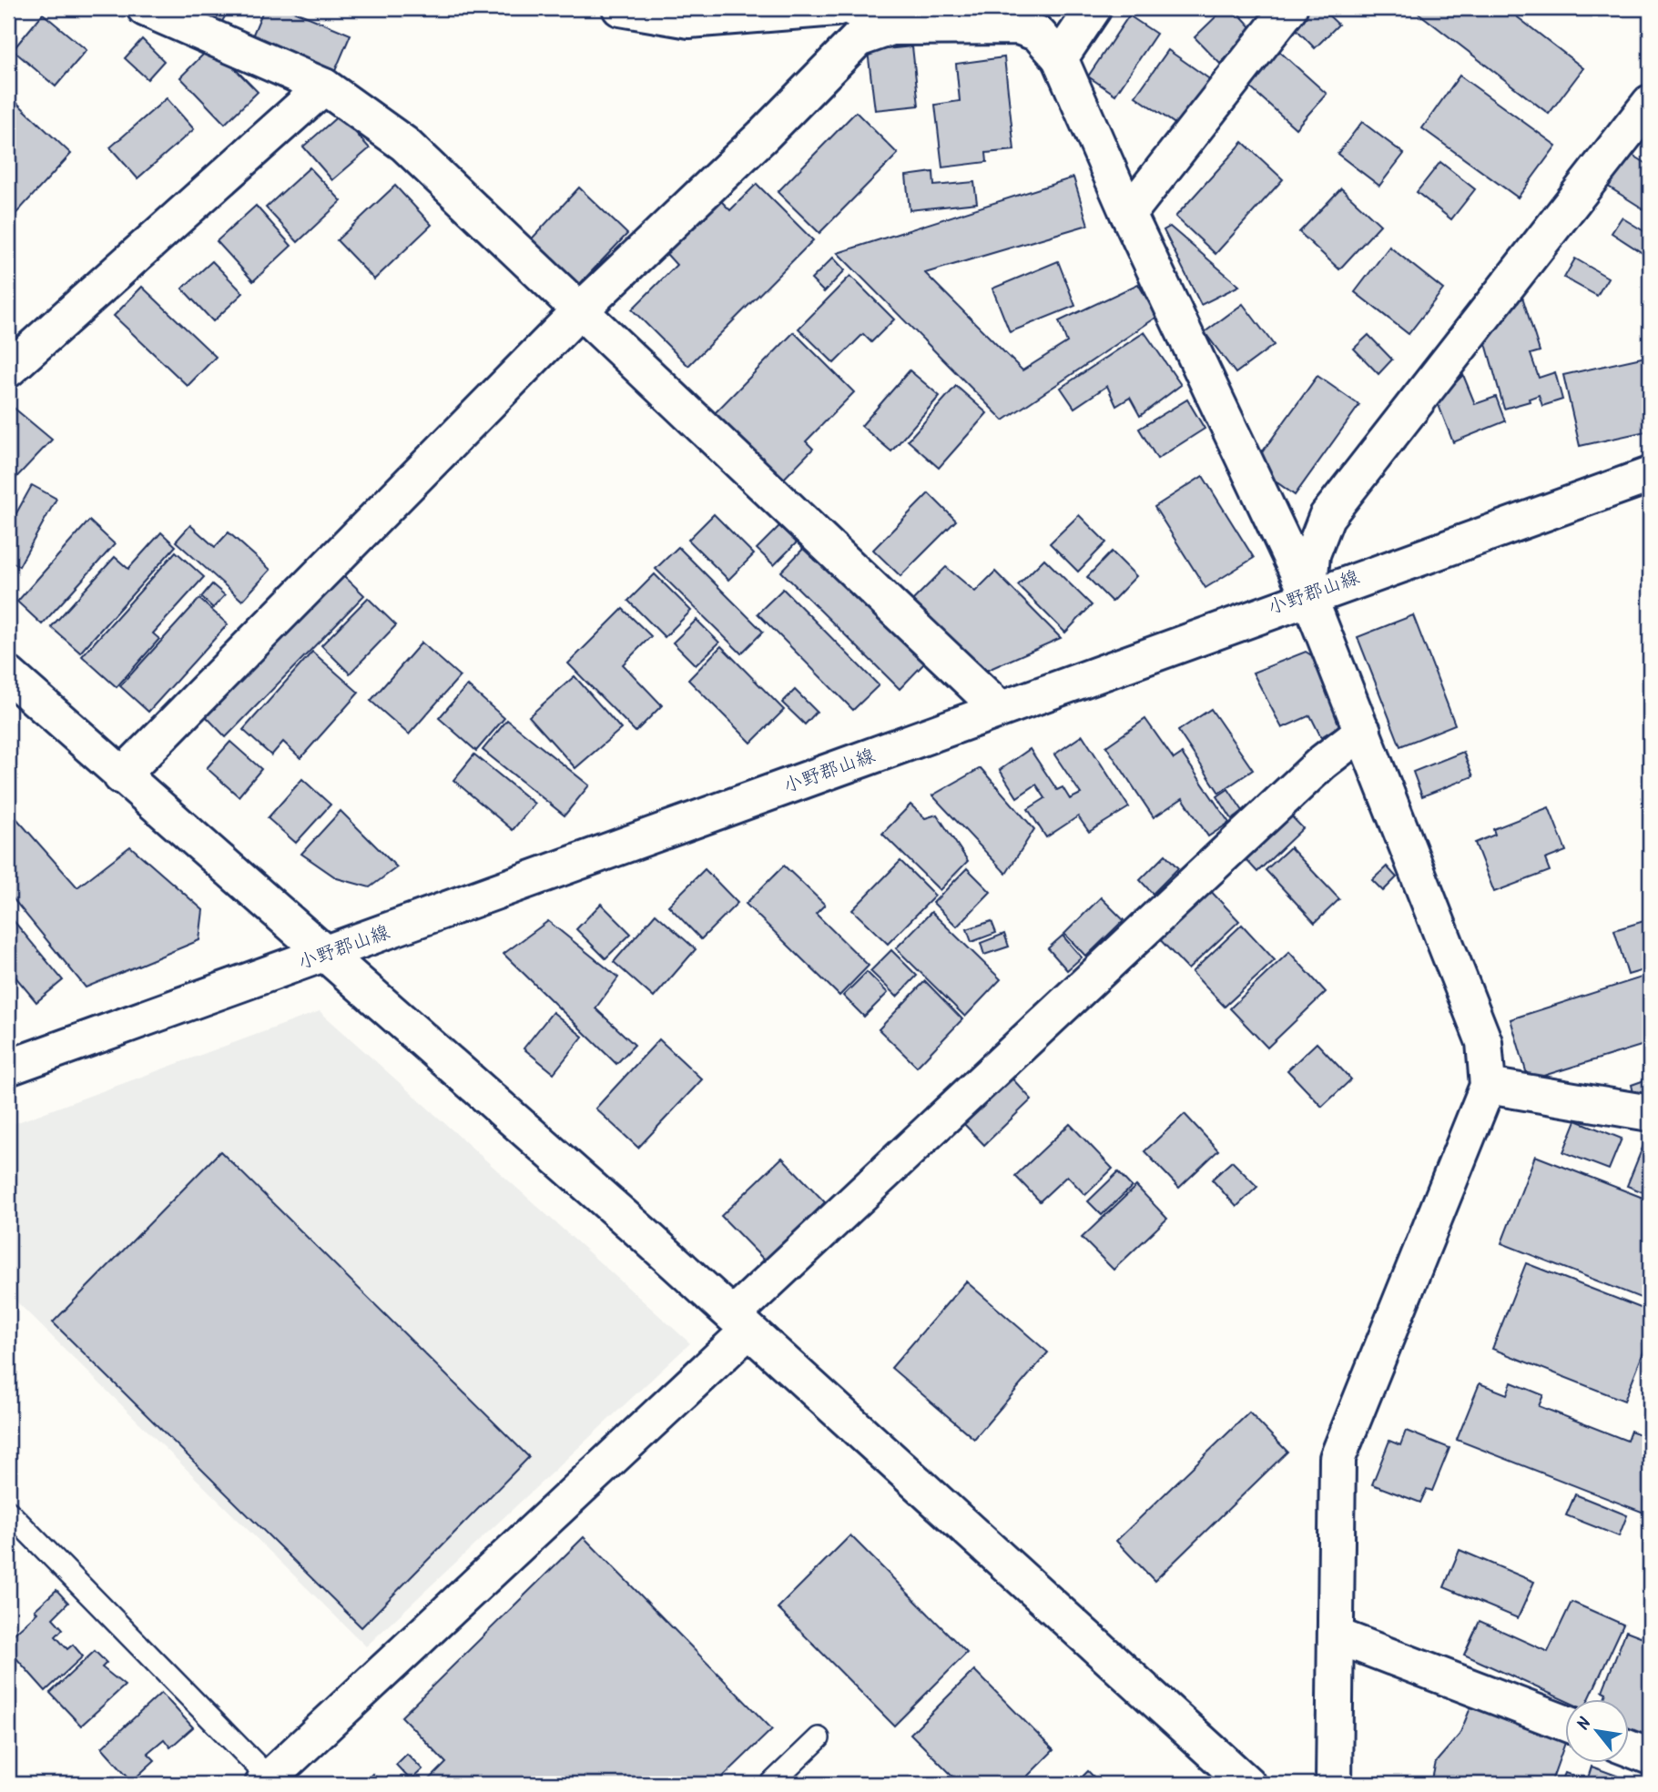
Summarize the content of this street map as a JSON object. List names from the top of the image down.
{
  "streets": {
    "street": ["小野郡山線"]
  },
  "north": "top left"
}
